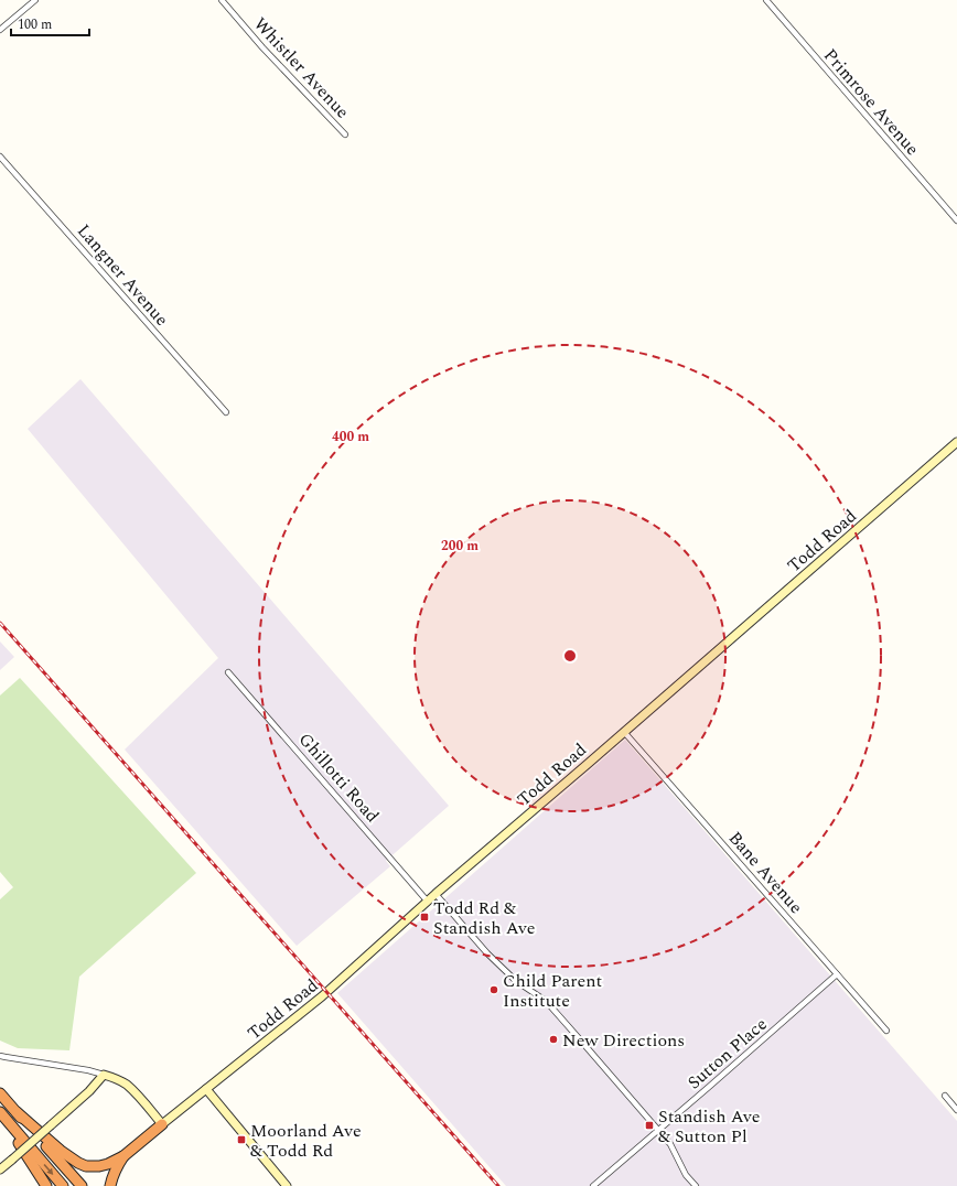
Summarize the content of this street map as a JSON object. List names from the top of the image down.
{
  "streets": {
    "main road": ["Todd Road"],
    "street": [
      "Whistler Avenue",
      "Primrose Avenue",
      "Langner Avenue",
      "Ghillotti Road",
      "Bane Avenue",
      "Sutton Place"
    ]
  },
  "crossings": [
    ["Todd Road", "Ghillotti Road"],
    ["Todd Road", "Bane Avenue"],
    ["Bane Avenue", "Sutton Place"]
  ],
  "places": {
    "transit": ["Todd Rd & Standish Ave", "Standish Ave & Sutton Pl", "Moorland Ave & Todd Rd"],
    "other": ["Child Parent Institute", "New Directions"]
  },
  "scale_bar": "100 m",
  "rings": ["400 m", "200 m"]
}
